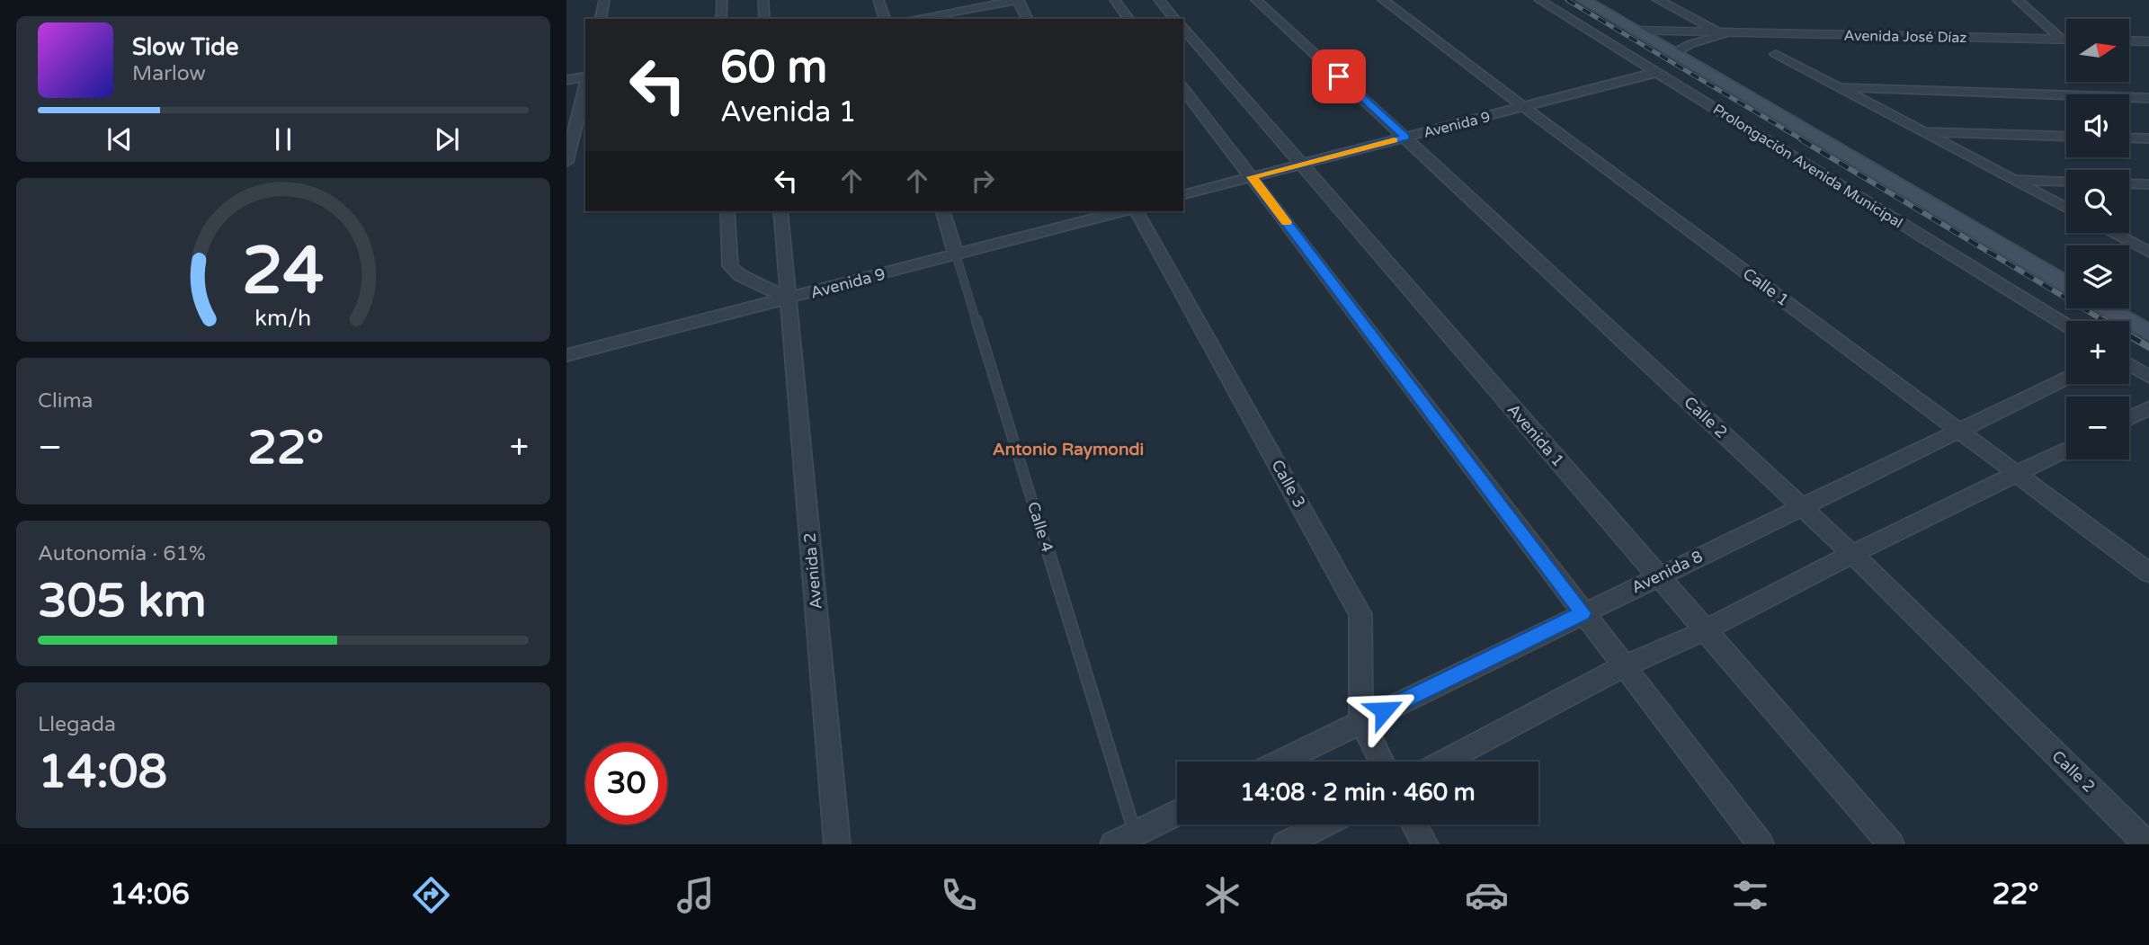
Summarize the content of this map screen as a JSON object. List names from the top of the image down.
{
  "streets": {
    "main road": ["Prolongación Avenida Municipal"],
    "street": [
      "Avenida José Díaz",
      "Avenida 9",
      "Calle 1",
      "Calle 2",
      "Avenida 1",
      "Calle 3",
      "Calle 4",
      "Avenida 2",
      "Avenida 8"
    ]
  },
  "crossings": [
    ["Avenida José Díaz", "Prolongación Avenida Municipal"],
    ["Avenida 9", "Prolongación Avenida Municipal"],
    ["Avenida 9", "Calle 1"],
    ["Avenida 9", "Calle 2"],
    ["Avenida 9", "Avenida 1"],
    ["Avenida 9", "Calle 4"],
    ["Avenida 9", "Avenida 2"],
    ["Calle 1", "Avenida 8"],
    ["Calle 2", "Avenida 8"],
    ["Avenida 1", "Avenida 8"],
    ["Calle 3", "Avenida 8"]
  ],
  "districts": ["Antonio Raymondi"],
  "north": "right",
  "page": {
    "map_buttons": ["+", "−"],
    "turn": ["60 m", "Avenida 1"],
    "song": ["Slow Tide", "Marlow"],
    "tile": [
      "Clima",
      ["Autonomía · 61%", "305 km"],
      ["Llegada", "14:08"]
    ],
    "heat": ["−", "22°", "+"],
    "limit": "30",
    "trip": "14:08 · 2 min · 460 m",
    "tabs": ["14:06", "22°"],
    "gauge": ["24", "km/h"]
  }
}
